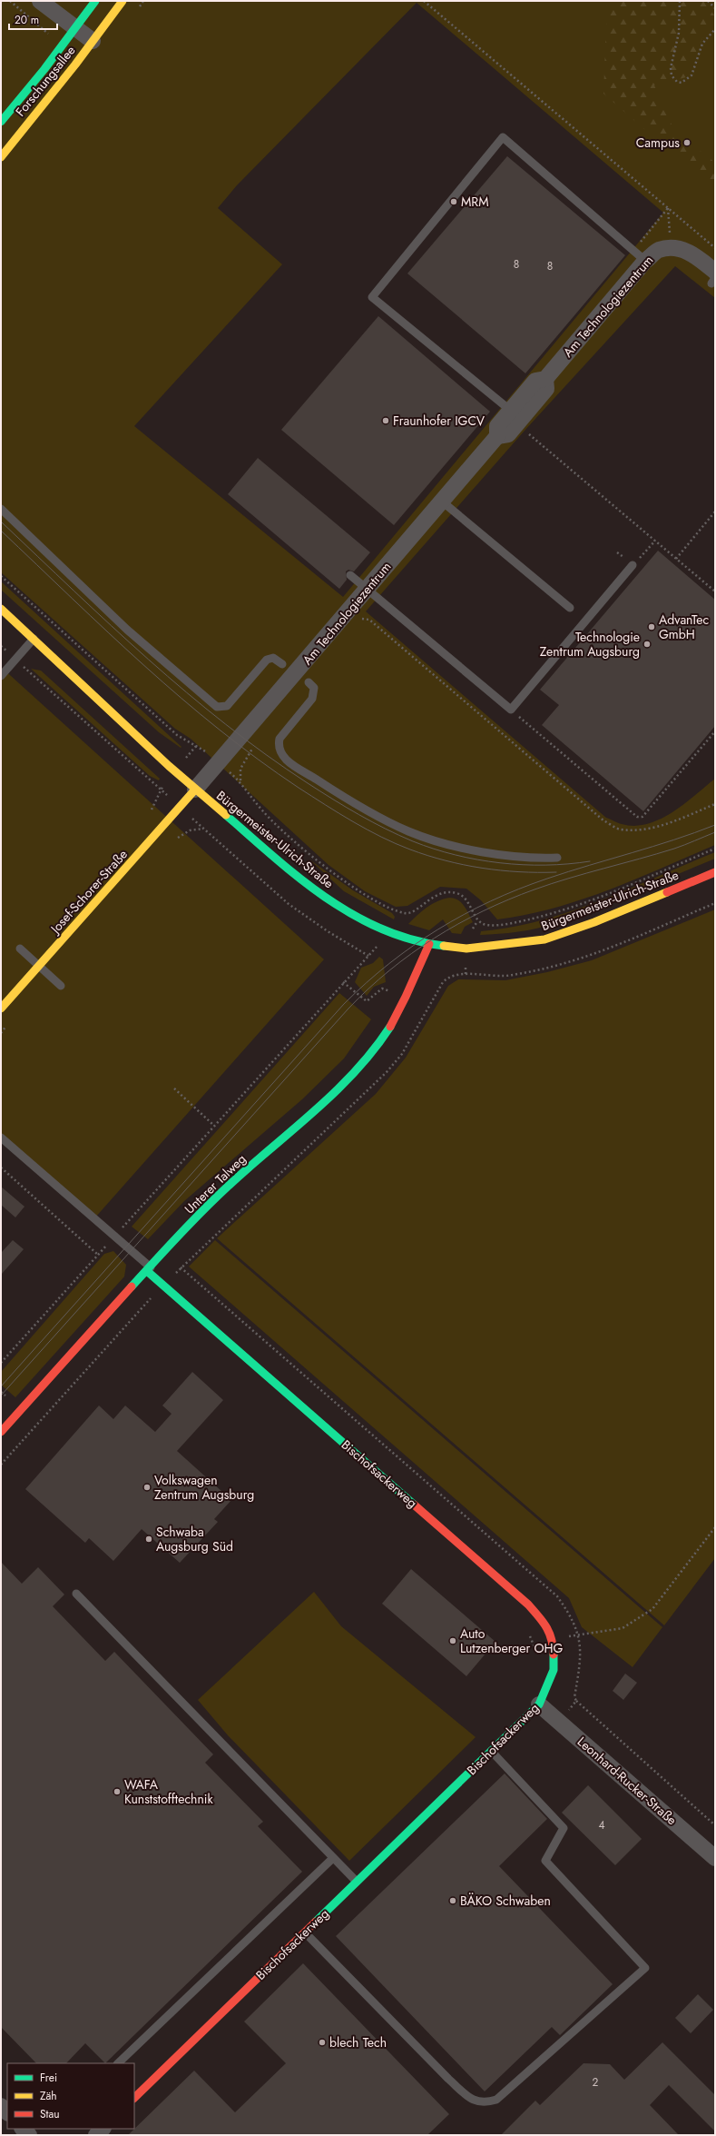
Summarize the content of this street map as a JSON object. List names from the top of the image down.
{
  "streets": {
    "street": [
      "Forschungsallee",
      "Am Technologiezentrum",
      "Bürgermeister-Ulrich-Straße",
      "Josef-Schorer-Straße",
      "Unterer Talweg",
      "Bischofsackerweg",
      "Leonhard-Rucker-Straße"
    ]
  },
  "crossings": [
    ["Am Technologiezentrum", "Bürgermeister-Ulrich-Straße"],
    ["Am Technologiezentrum", "Josef-Schorer-Straße"],
    ["Bürgermeister-Ulrich-Straße", "Josef-Schorer-Straße"],
    ["Bürgermeister-Ulrich-Straße", "Unterer Talweg"],
    ["Unterer Talweg", "Bischofsackerweg"],
    ["Bischofsackerweg", "Leonhard-Rucker-Straße"]
  ],
  "places": [
    "Campus",
    "MRM",
    "Fraunhofer IGCV",
    "AdvanTec GmbH",
    "Technologie Zentrum Augsburg",
    "Volkswagen Zentrum Augsburg",
    "Schwaba Augsburg Süd",
    "Auto Lutzenberger OHG",
    "WAFA Kunststofftechnik",
    "BÄKO Schwaben",
    "blech Tech"
  ],
  "house_numbers": [
    "8",
    "8",
    "4",
    "2"
  ],
  "legend": ["Frei", "Zäh", "Stau"],
  "scale_bar": "20 m"
}
